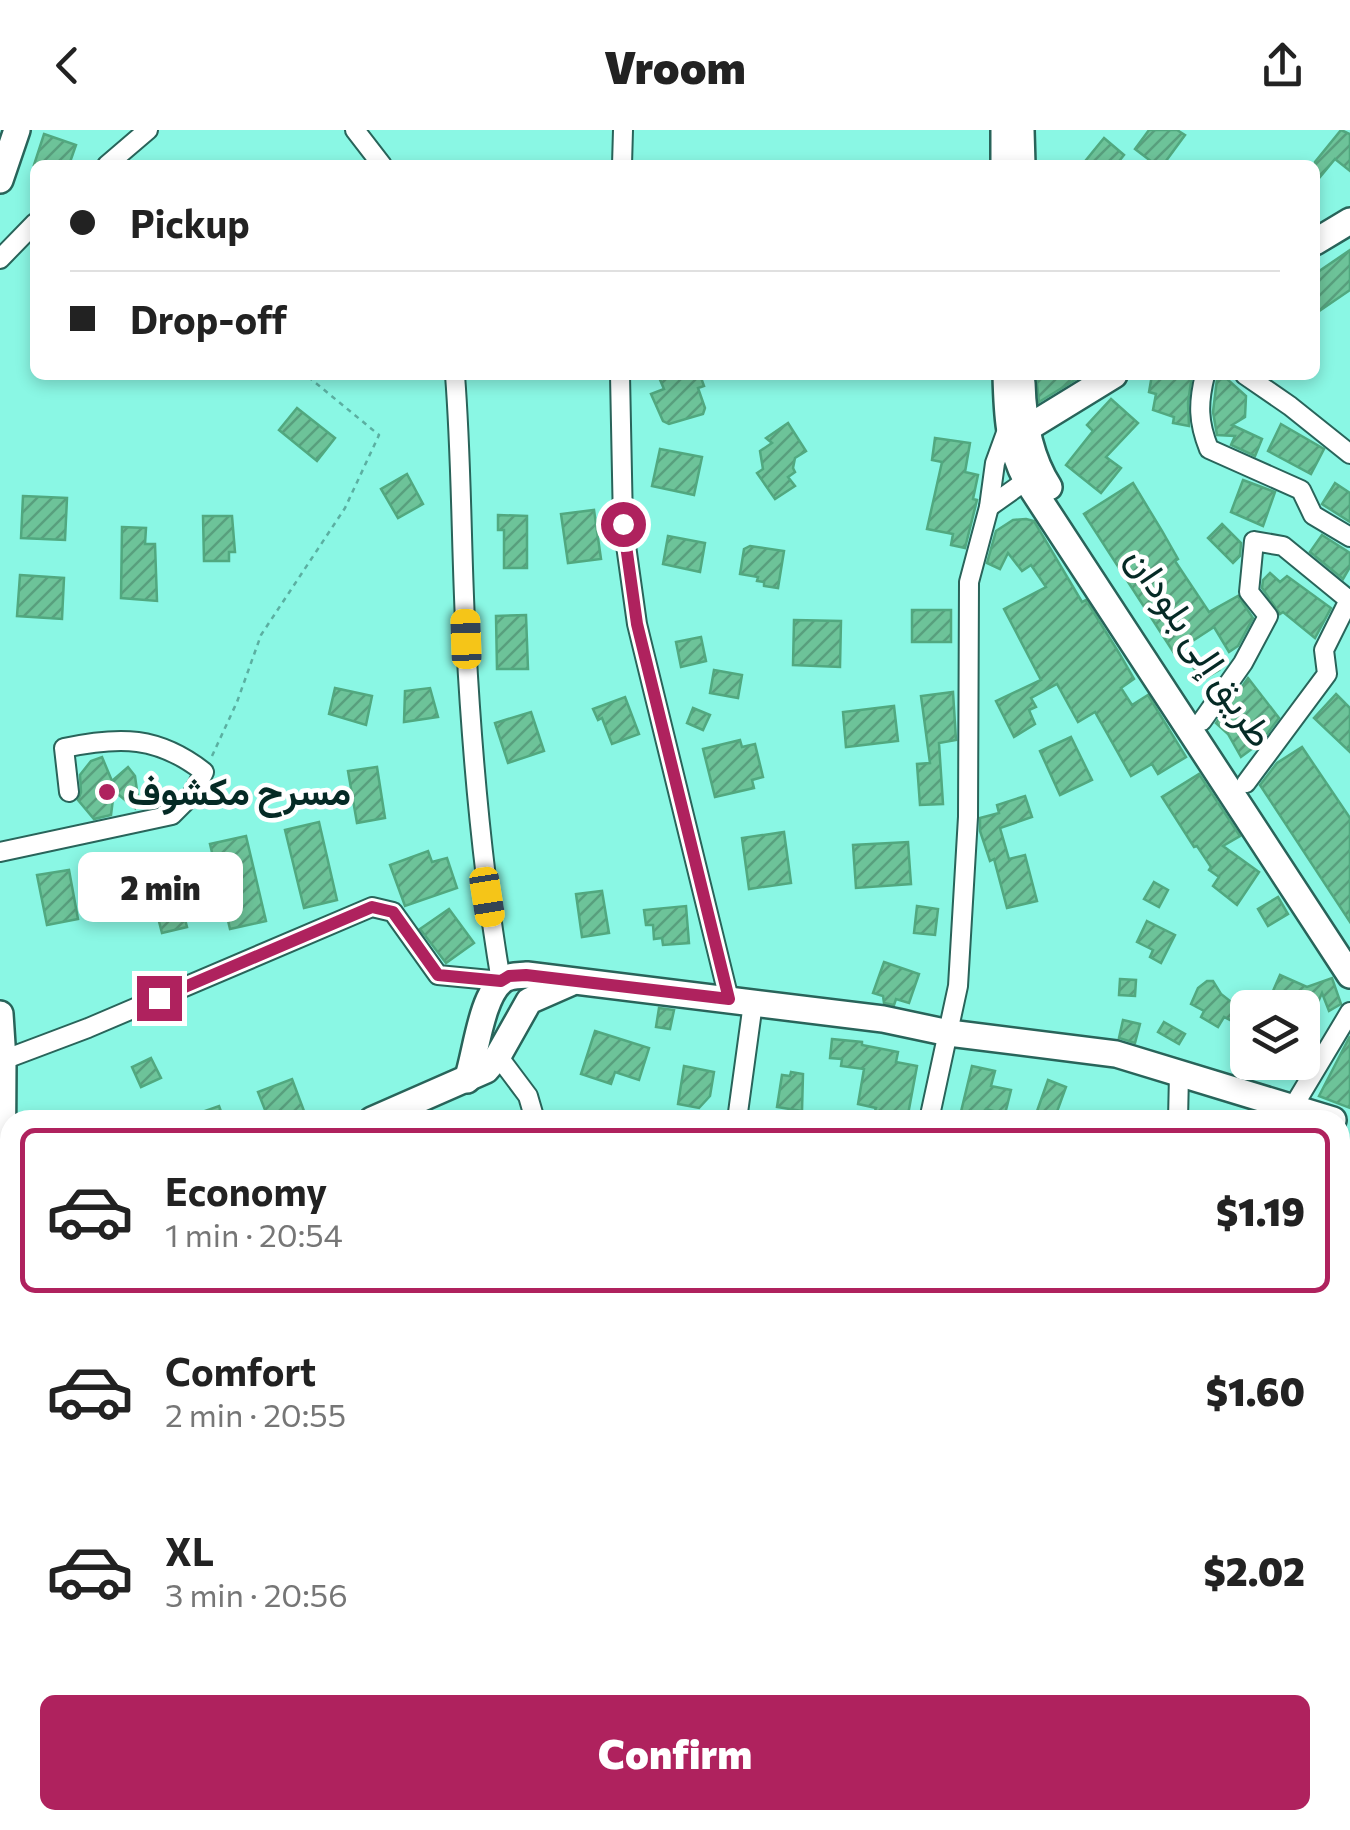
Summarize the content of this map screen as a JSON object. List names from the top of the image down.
{
  "streets": {
    "street": ["طريق إلى بلودان"]
  },
  "places": ["مسرح مكشوف"],
  "page": {
    "header": "Vroom",
    "banner": ["Pickup", "Drop-off"],
    "bubble": "2 min",
    "list": [
      {
        "name": "Economy",
        "note": "1 min · 20:54",
        "value": "$1.19"
      },
      {
        "name": "Comfort",
        "note": "2 min · 20:55",
        "value": "$1.60"
      },
      {
        "name": "XL",
        "note": "3 min · 20:56",
        "value": "$2.02"
      }
    ],
    "buttons": "Confirm"
  }
}
